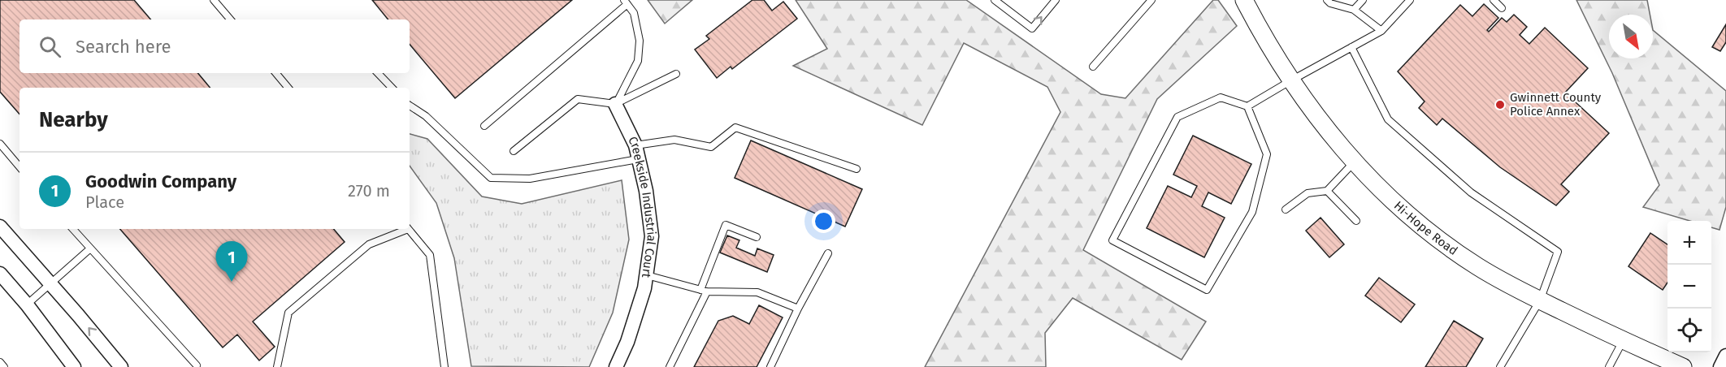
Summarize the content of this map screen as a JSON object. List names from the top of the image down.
{
  "streets": {
    "street": ["Creekside Industrial Court", "Hi-Hope Road"]
  },
  "places": ["Gwinnett County Police Annex"],
  "north": "bottom right",
  "page": {
    "search": "Search here",
    "heading": "Nearby",
    "list": [
      {
        "mark": "1",
        "name": "Goodwin Company",
        "note": "Place",
        "value": "270 m"
      }
    ],
    "map_buttons": ["+", "−"],
    "pins": "1"
  }
}
